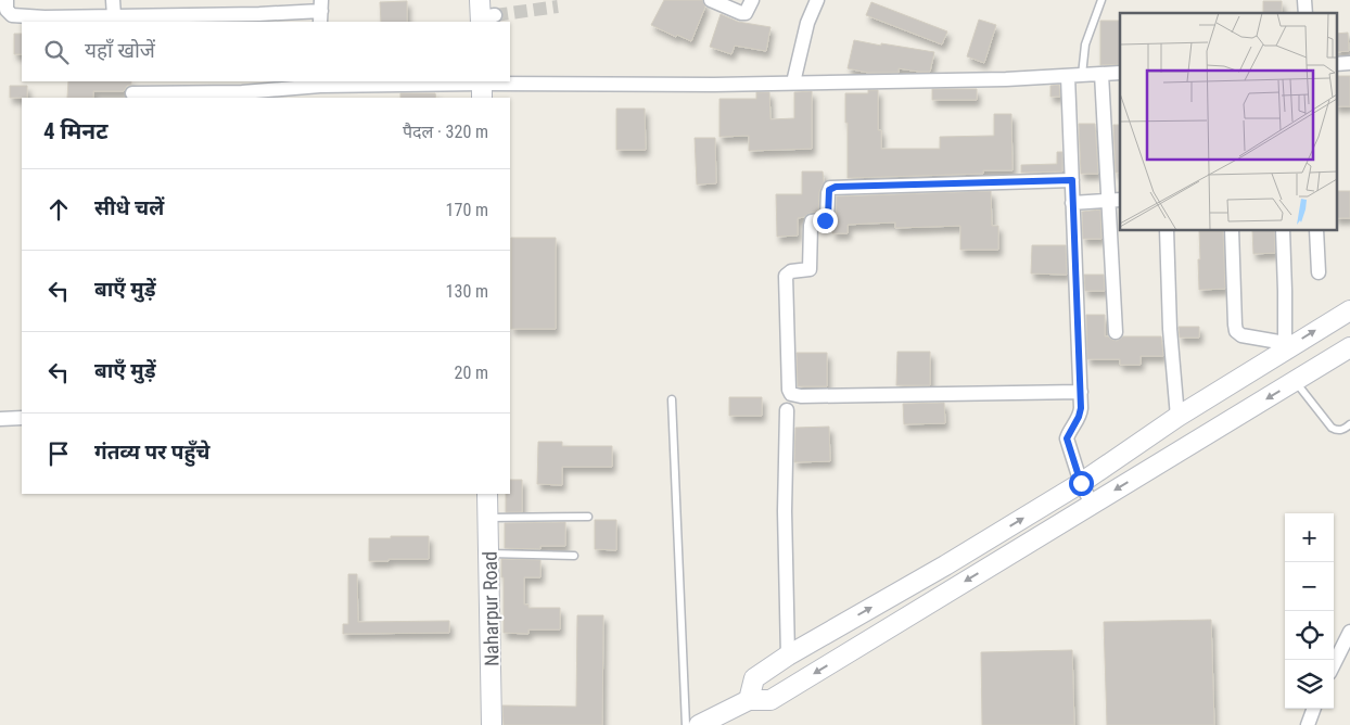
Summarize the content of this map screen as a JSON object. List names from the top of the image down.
{
  "streets": {
    "street": ["Naharpur Road"]
  },
  "page": {
    "search": "यहाँ खोजें",
    "heading": ["4 मिनट", "पैदल · 320 m"],
    "list": [
      ["सीधे चलें", "170 m"],
      ["बाएँ मुड़ें", "130 m"],
      ["बाएँ मुड़ें", "20 m"],
      "गंतव्य पर पहुँचे"
    ],
    "map_buttons": ["+", "−"]
  }
}
